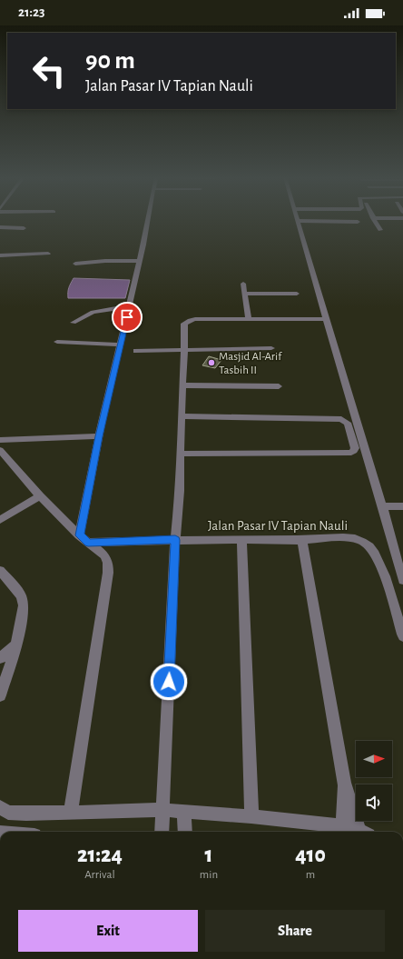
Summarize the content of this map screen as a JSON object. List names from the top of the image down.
{
  "streets": {
    "street": ["Jalan Pasar IV Tapian Nauli"]
  },
  "places": ["Masjid Al-Arif Tasbih II"],
  "north": "right",
  "page": {
    "status": "21:23",
    "turn": ["90 m", "Jalan Pasar IV Tapian Nauli"],
    "eta": [
      "21:24",
      "Arrival",
      "1",
      "min",
      "410",
      "m"
    ],
    "buttons": ["Exit", "Share"]
  }
}
